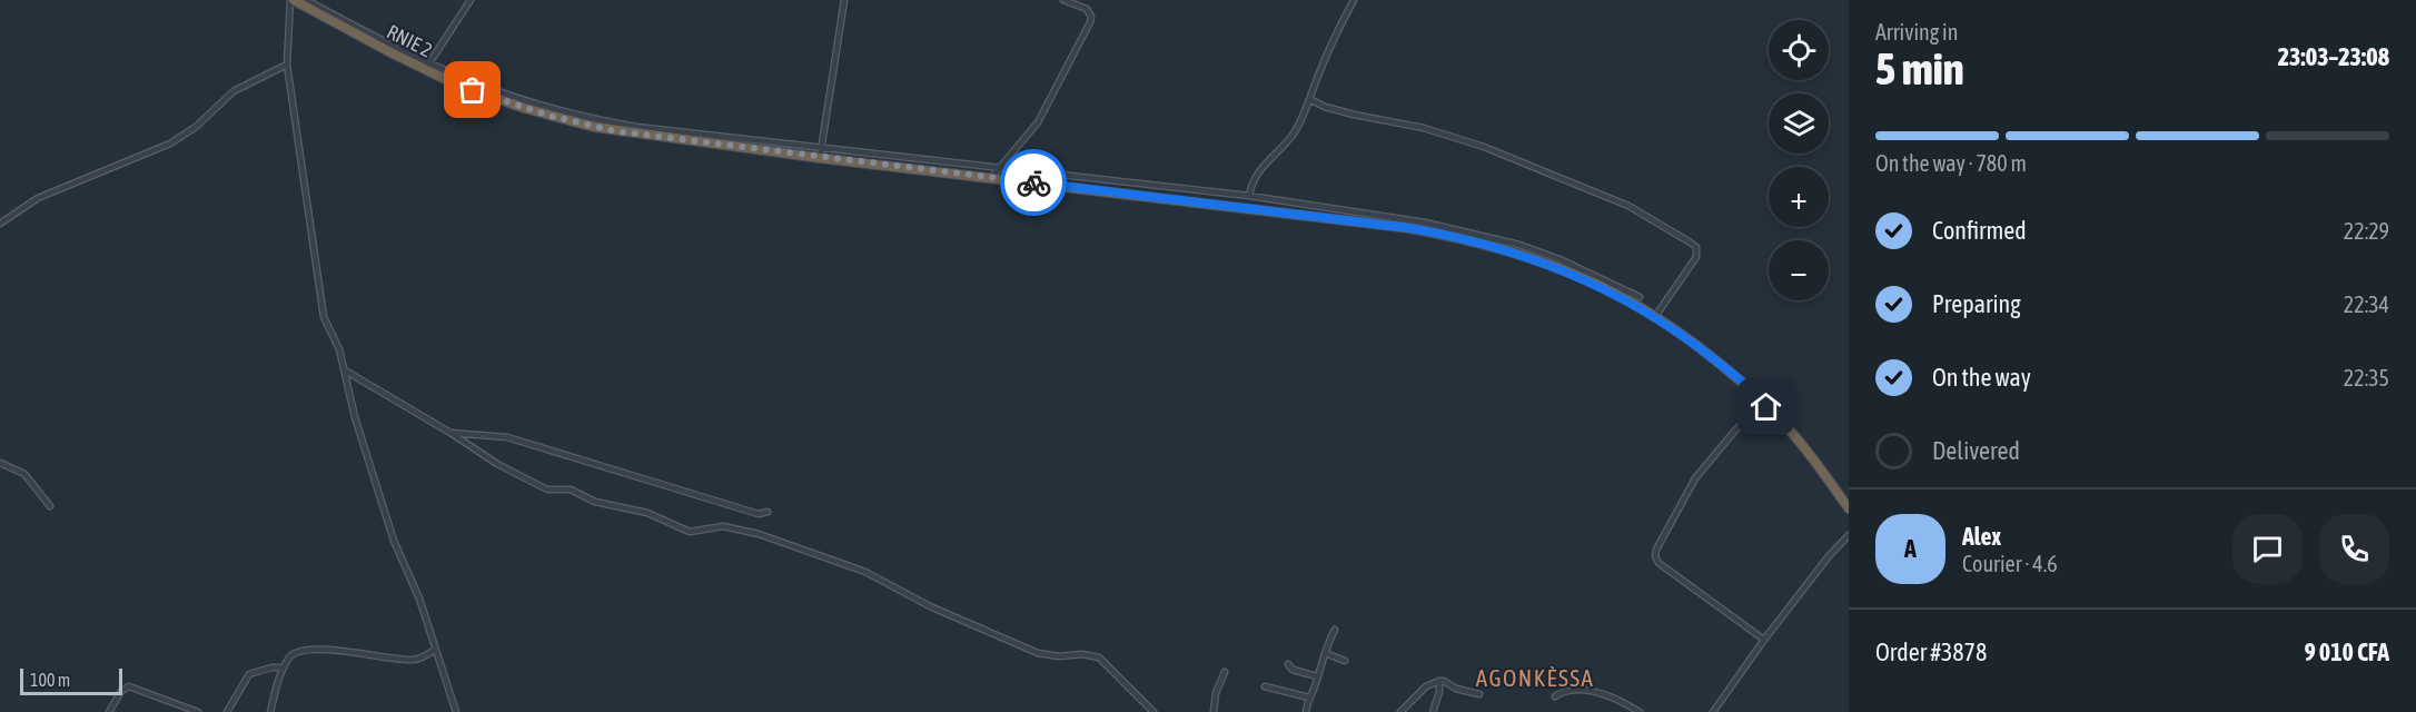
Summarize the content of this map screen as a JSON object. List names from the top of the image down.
{
  "streets": {
    "highway": ["RNIE 2"]
  },
  "districts": ["AGONKÈSSA"],
  "scale_bar": "100 m",
  "page": {
    "heading": ["5 min", "Arriving in", "23:03–23:08"],
    "panel": [
      "Alex",
      "Courier · 4.6",
      "Order #3878",
      "9 010 CFA"
    ],
    "map_buttons": ["+", "−"],
    "bar": "On the way · 780 m",
    "list": [
      ["Confirmed", "22:29"],
      ["Preparing", "22:34"],
      ["On the way", "22:35"],
      "Delivered"
    ],
    "round": "A",
    "scale": "100 m"
  }
}
